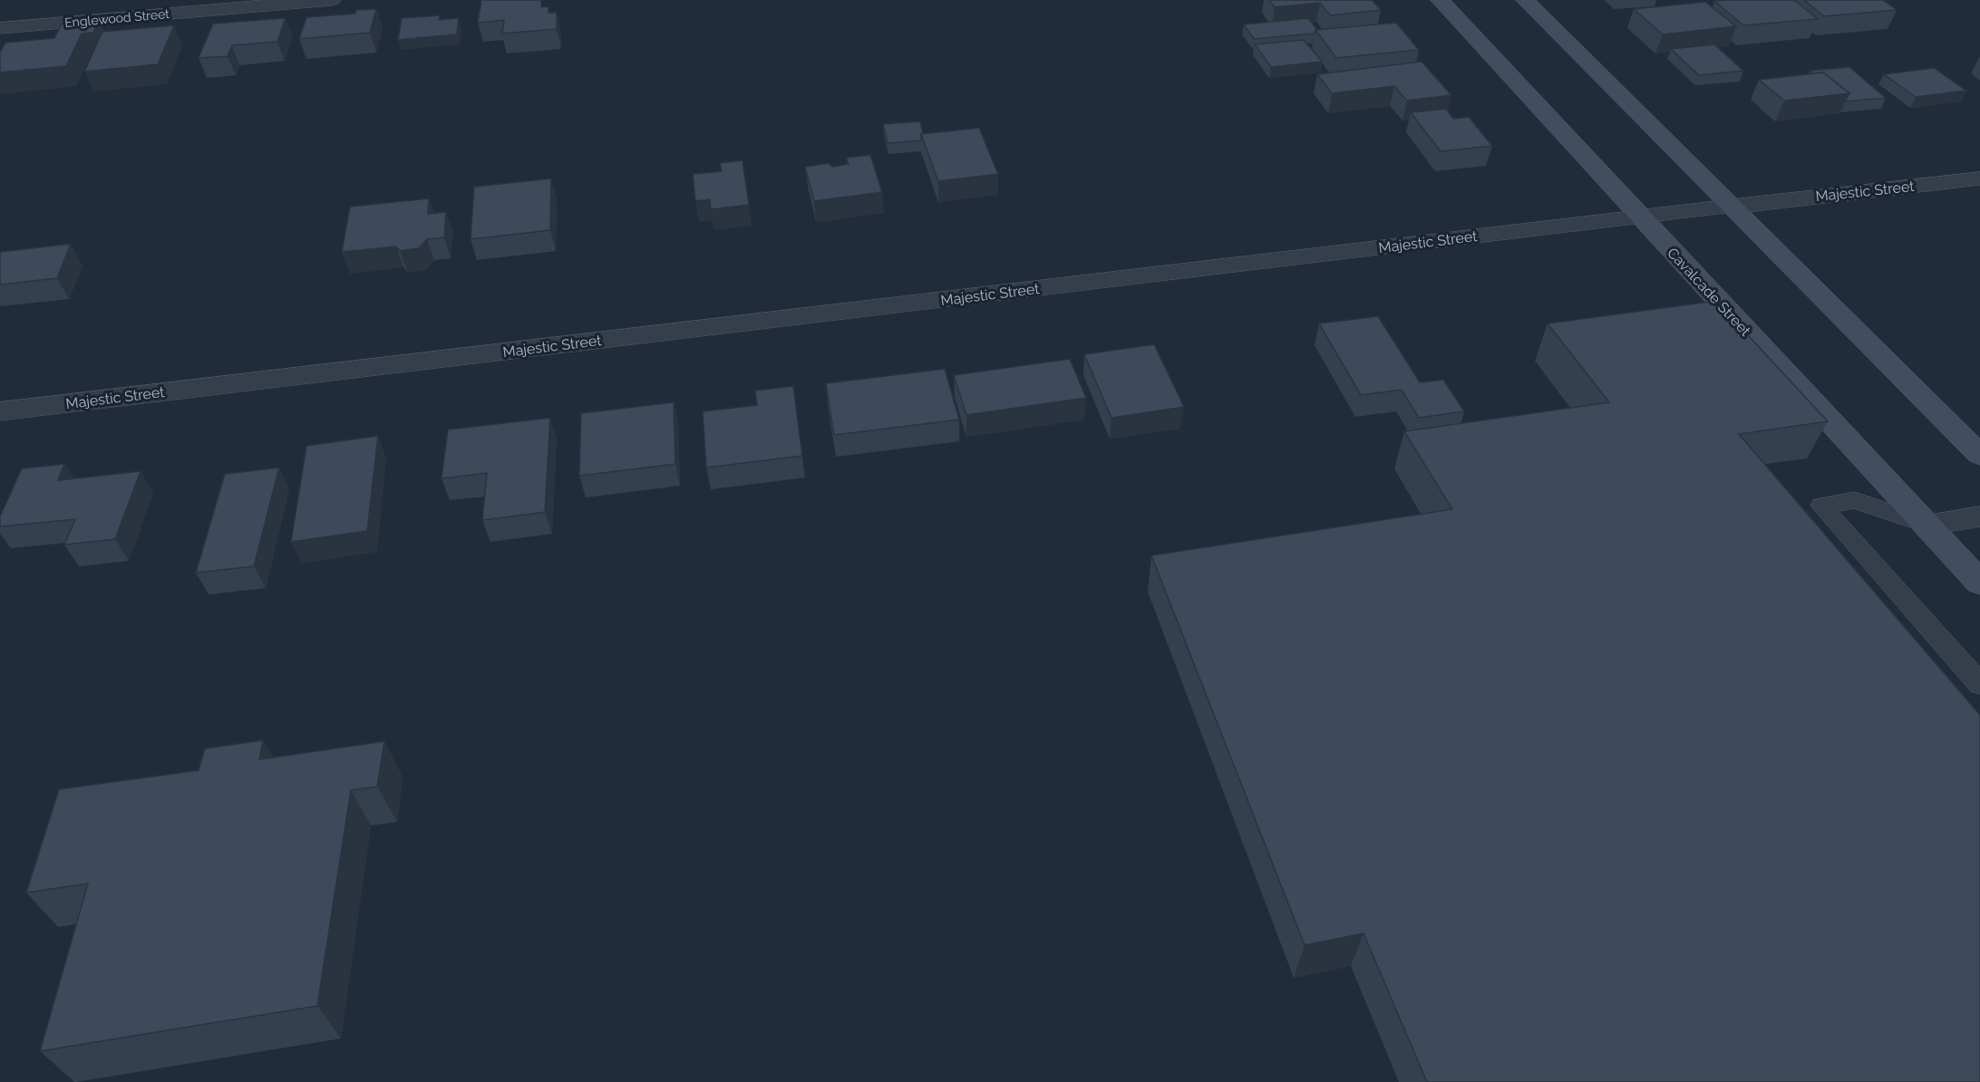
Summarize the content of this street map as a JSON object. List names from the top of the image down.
{
  "streets": {
    "main road": ["Cavalcade Street"],
    "street": ["Englewood Street", "Majestic Street"]
  },
  "crossings": [
    ["Majestic Street", "Cavalcade Street"]
  ]
}
